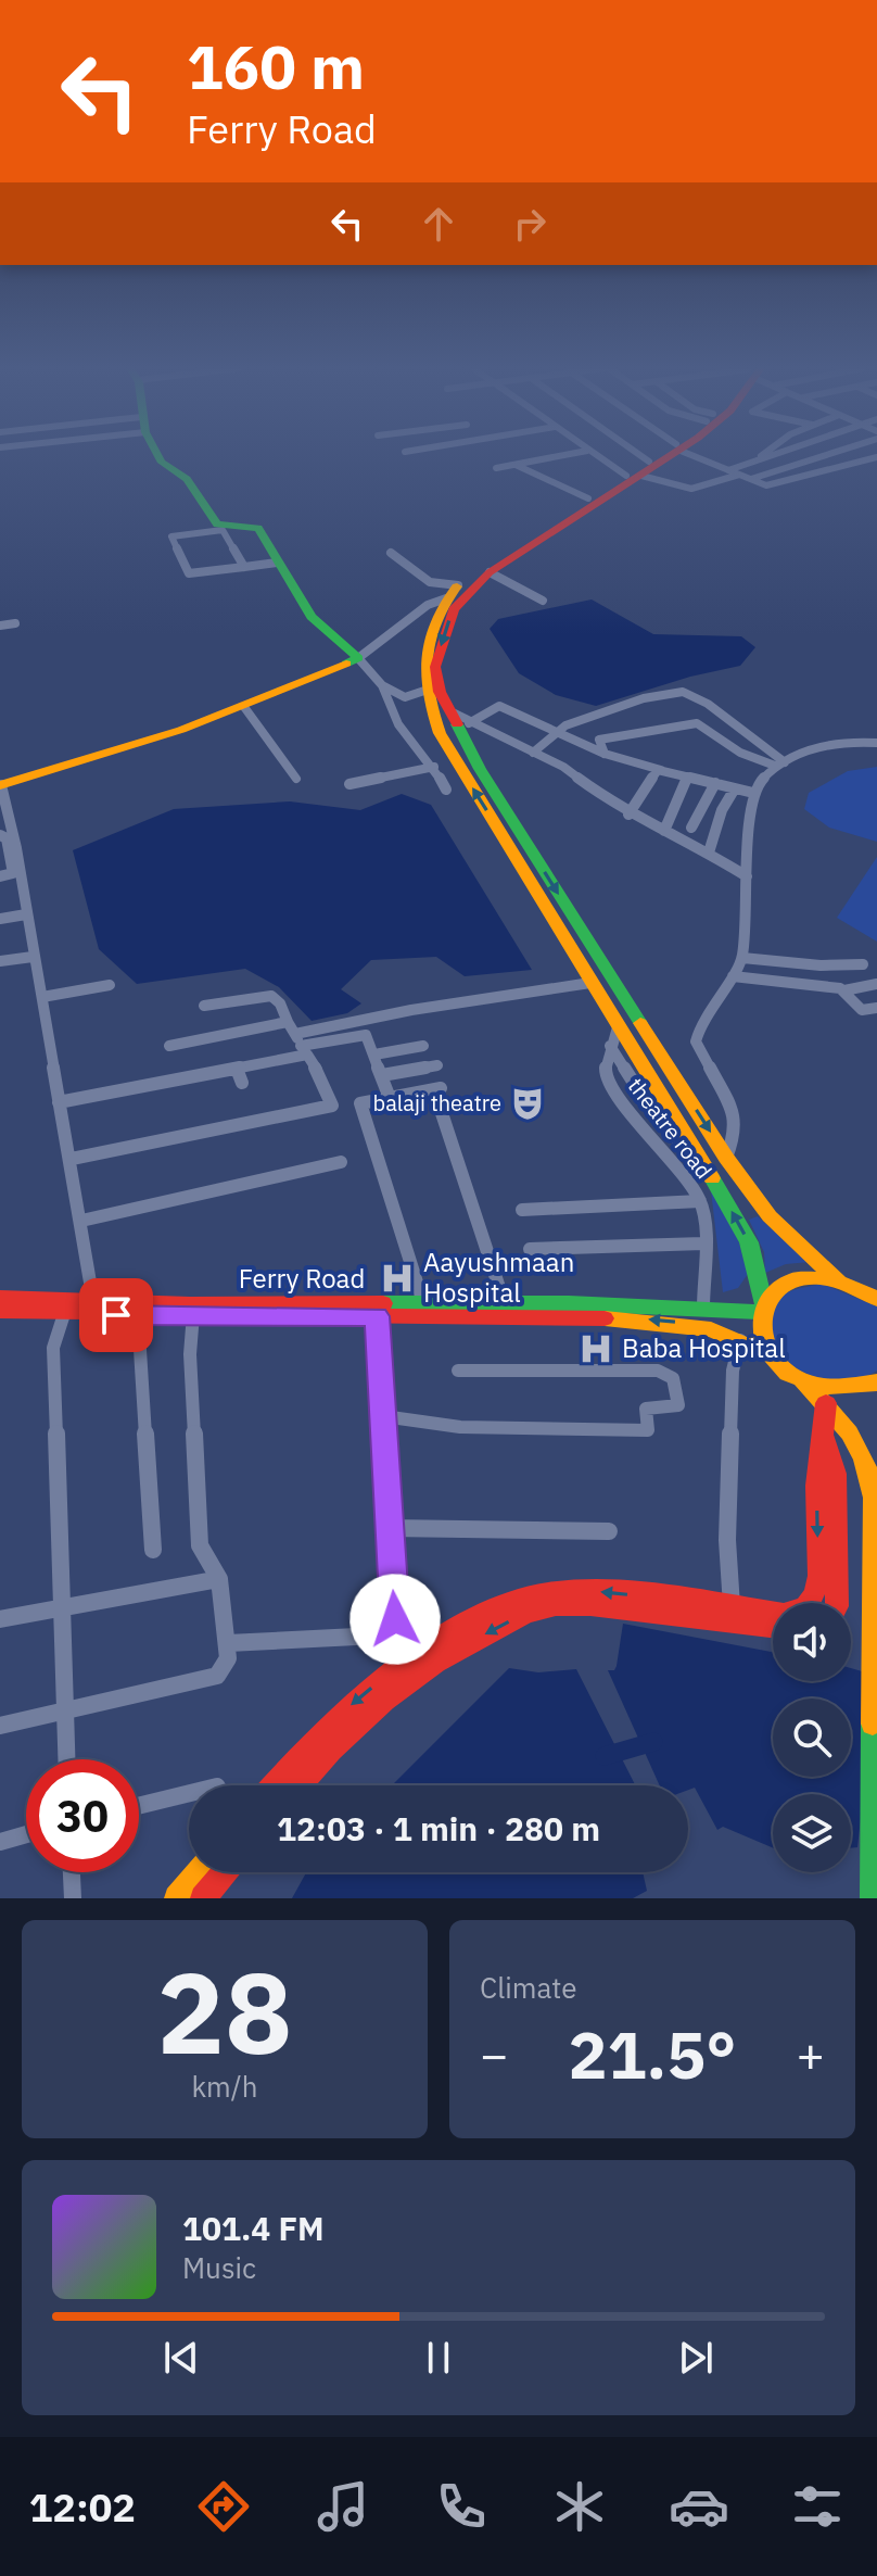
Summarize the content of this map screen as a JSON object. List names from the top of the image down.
{
  "streets": {
    "main road": ["Ferry Road"],
    "street": ["theatre road"]
  },
  "crossings": [
    ["theatre road", "Ferry Road"]
  ],
  "places": {
    "theatre": ["balaji theatre"],
    "hospital": ["Aayushmaan Hospital", "Baba Hospital"]
  },
  "page": {
    "turn": ["160 m", "Ferry Road"],
    "limit": "30",
    "trip": "12:03 · 1 min · 280 m",
    "tile": [
      ["28", "km/h"],
      "Climate"
    ],
    "heat": ["−", "21.5°", "+"],
    "song": ["101.4 FM", "Music"],
    "tabs": "12:02"
  }
}
